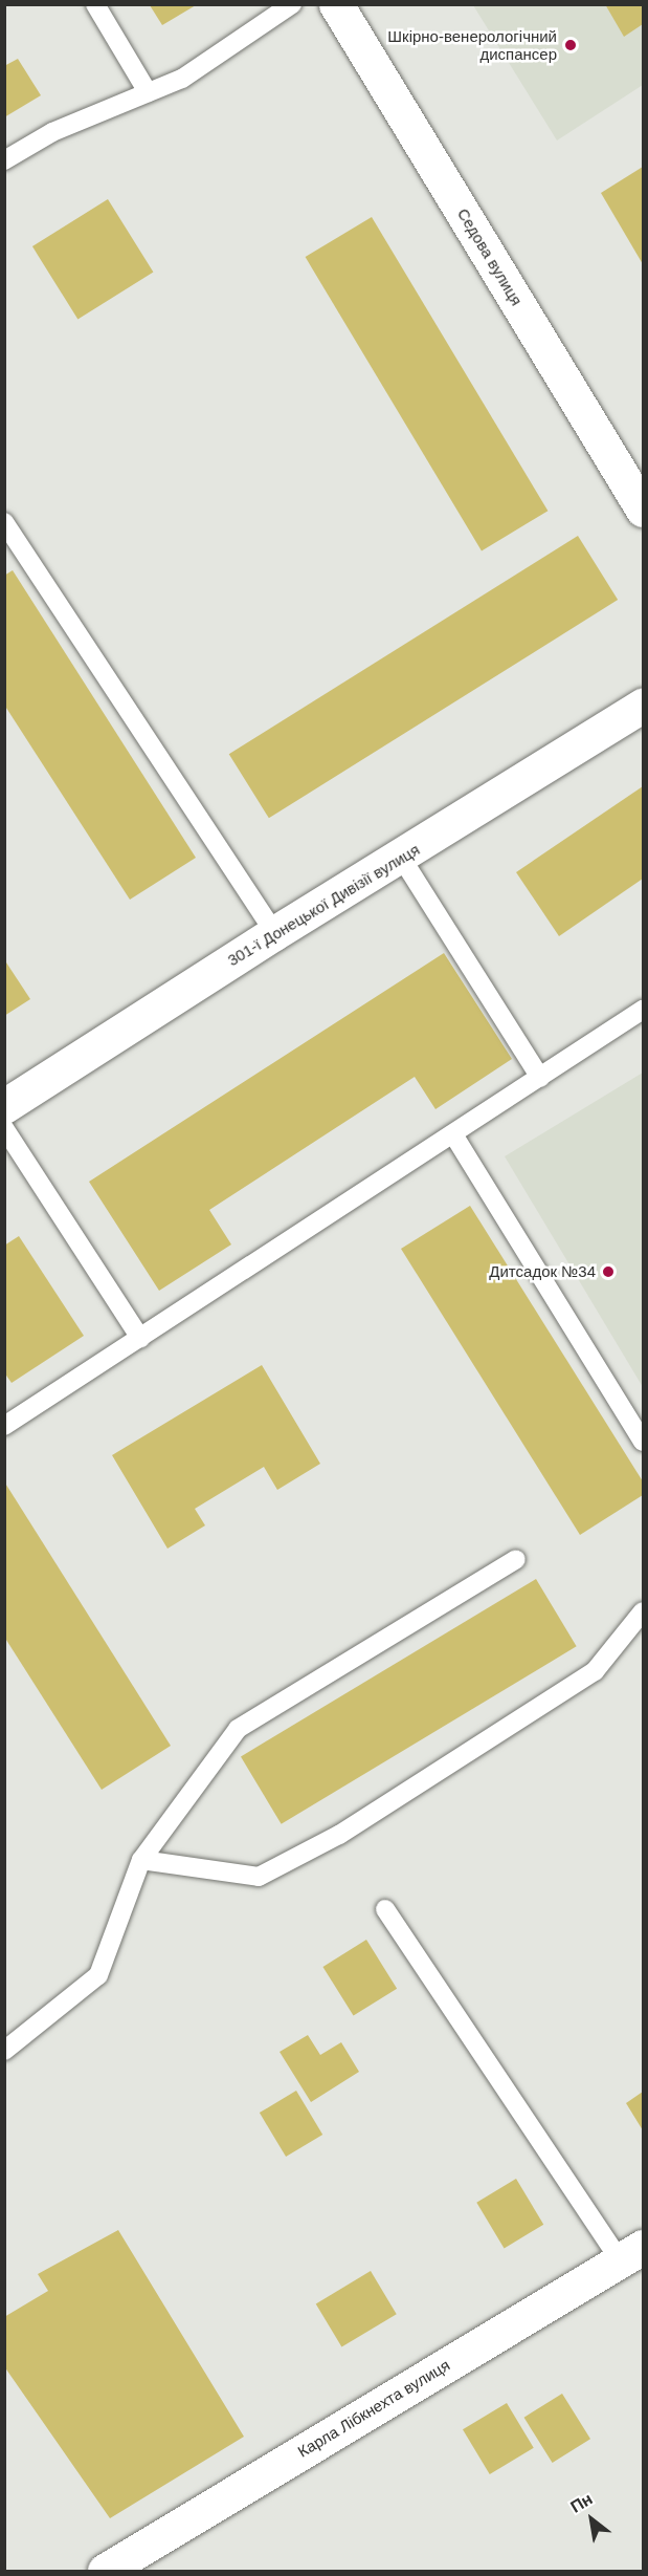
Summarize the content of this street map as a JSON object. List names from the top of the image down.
{
  "streets": {
    "street": ["Седова вулиця", "301-ї Донецької Дивізії вулиця", "Карла Лібкнехта вулиця"]
  },
  "places": ["Шкірно-венерологічний диспансер", "Дитсадок №34"],
  "north": "top left"
}
